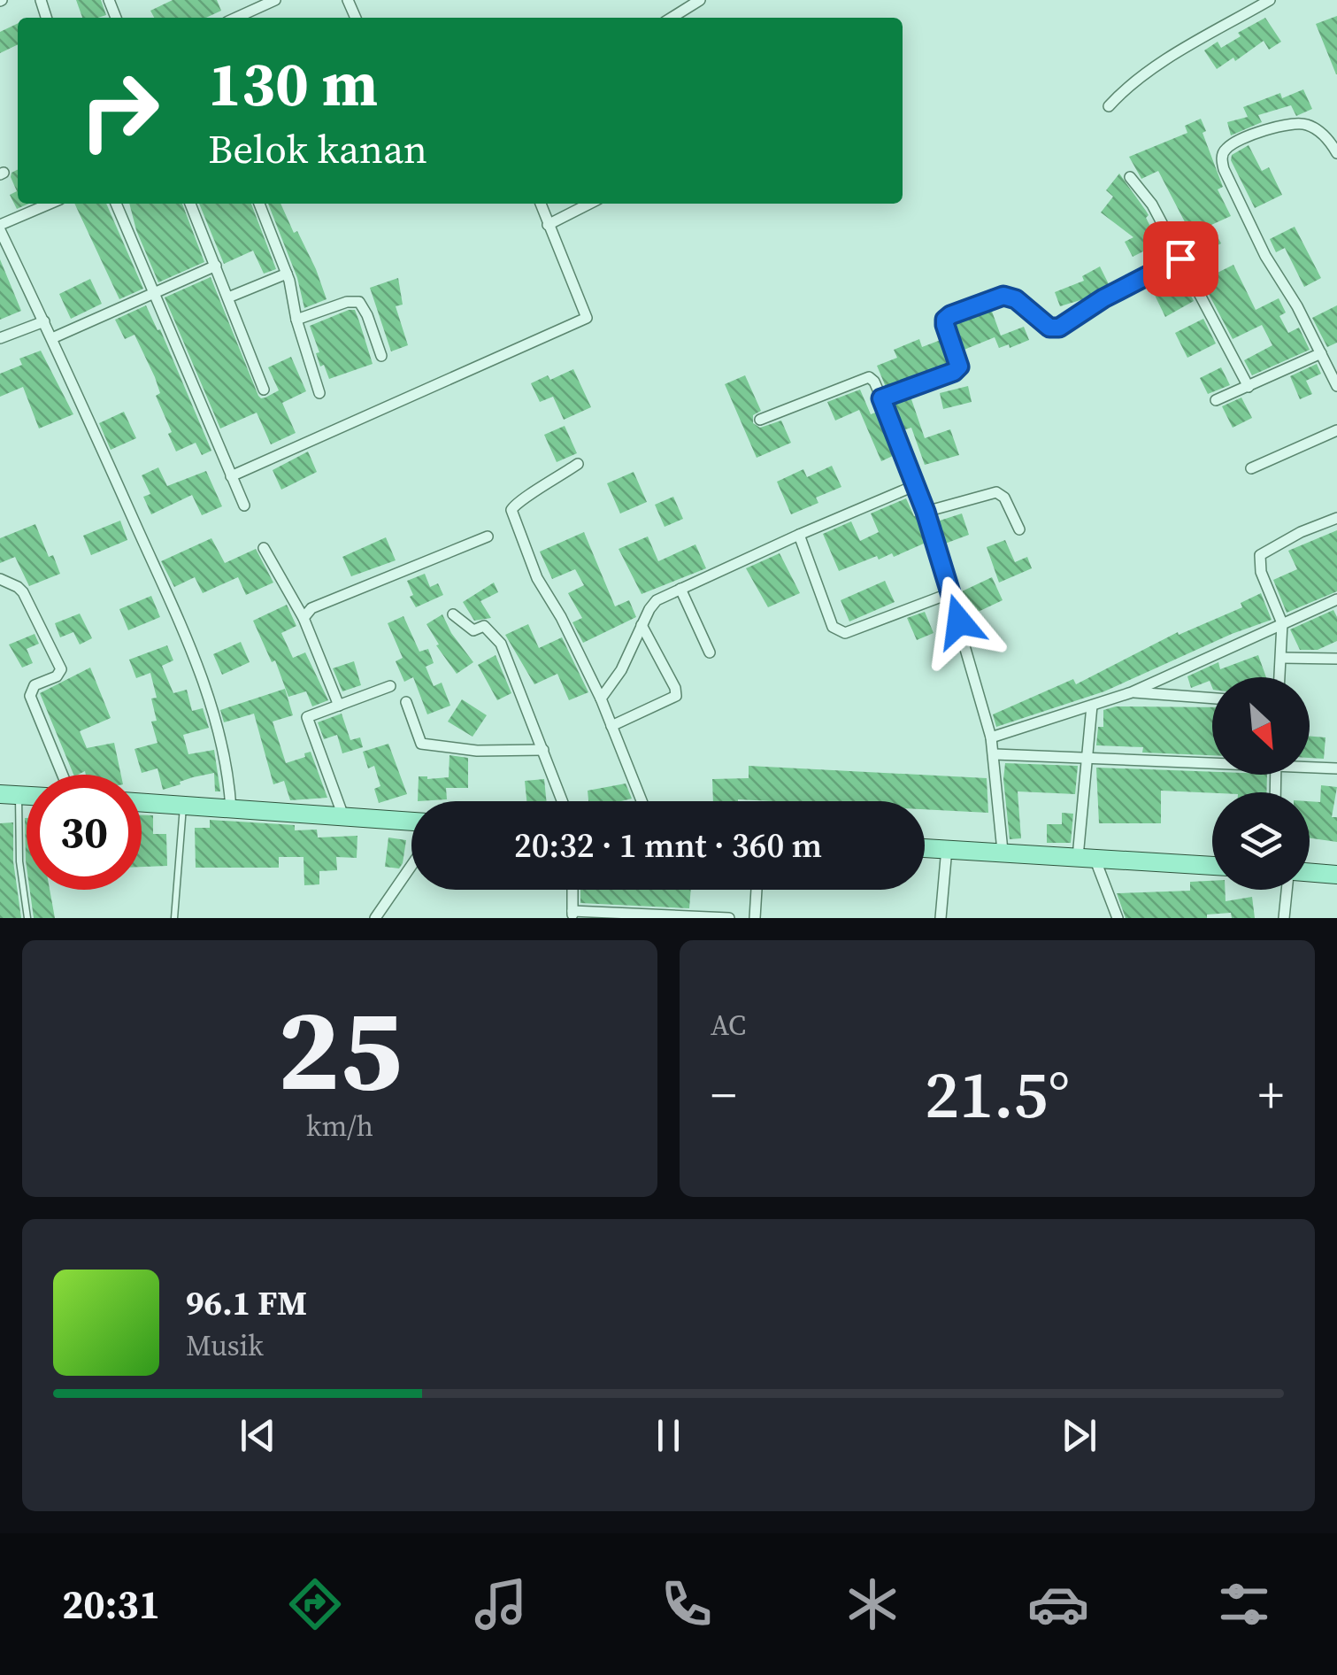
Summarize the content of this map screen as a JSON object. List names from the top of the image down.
{
  "north": "bottom right",
  "page": {
    "turn": ["130 m", "Belok kanan"],
    "limit": "30",
    "trip": "20:32 · 1 mnt · 360 m",
    "tile": [
      ["25", "km/h"],
      "AC"
    ],
    "heat": ["−", "21.5°", "+"],
    "song": ["96.1 FM", "Musik"],
    "tabs": "20:31"
  }
}
